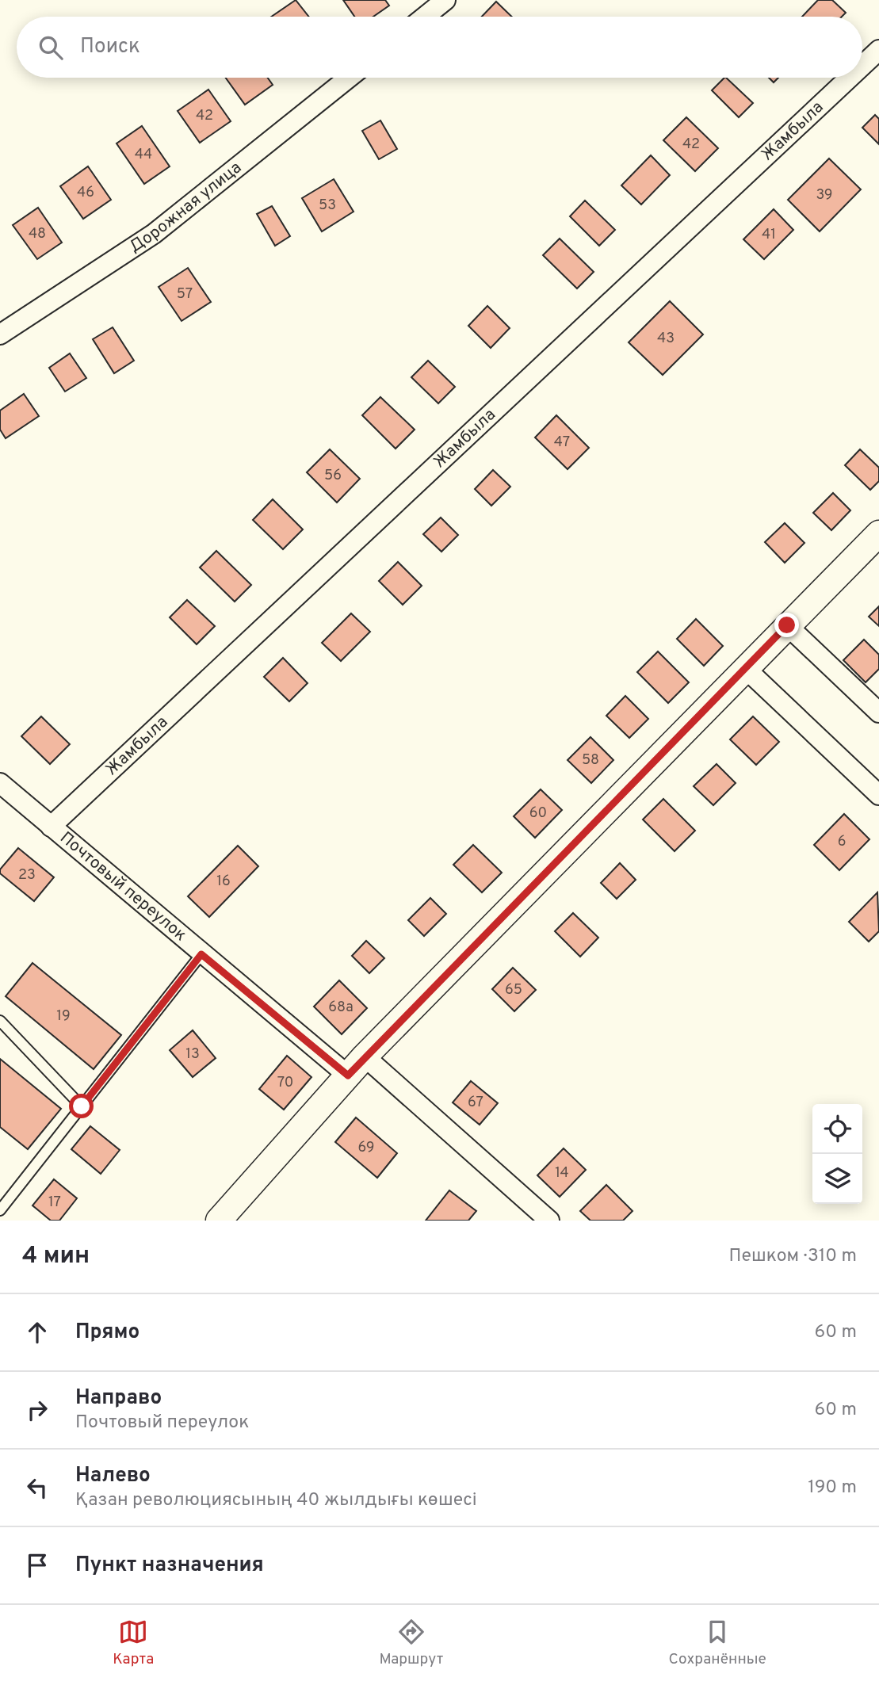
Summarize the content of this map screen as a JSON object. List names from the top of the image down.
{
  "streets": {
    "street": ["Жамбыла", "Дорожная улица", "Почтовый переулок"]
  },
  "crossings": [
    ["Жамбыла", "Почтовый переулок"]
  ],
  "house_numbers": [
    "42",
    "42",
    "44",
    "46",
    "39",
    "53",
    "48",
    "41",
    "57",
    "43",
    "47",
    "56",
    "58",
    "60",
    "6",
    "23",
    "16",
    "65",
    "68а",
    "19",
    "13",
    "70",
    "67",
    "69",
    "14",
    "17"
  ],
  "page": {
    "search": "Поиск",
    "heading": ["4 мин", "Пешком · 310 m"],
    "list": [
      ["Прямо", "60 m"],
      ["Направо", "Почтовый переулок", "60 m"],
      ["Налево", "Қазан революциясының 40 жылдығы көшесі", "190 m"],
      "Пункт назначения"
    ],
    "nav": ["Карта", "Маршрут", "Сохранённые"]
  }
}
